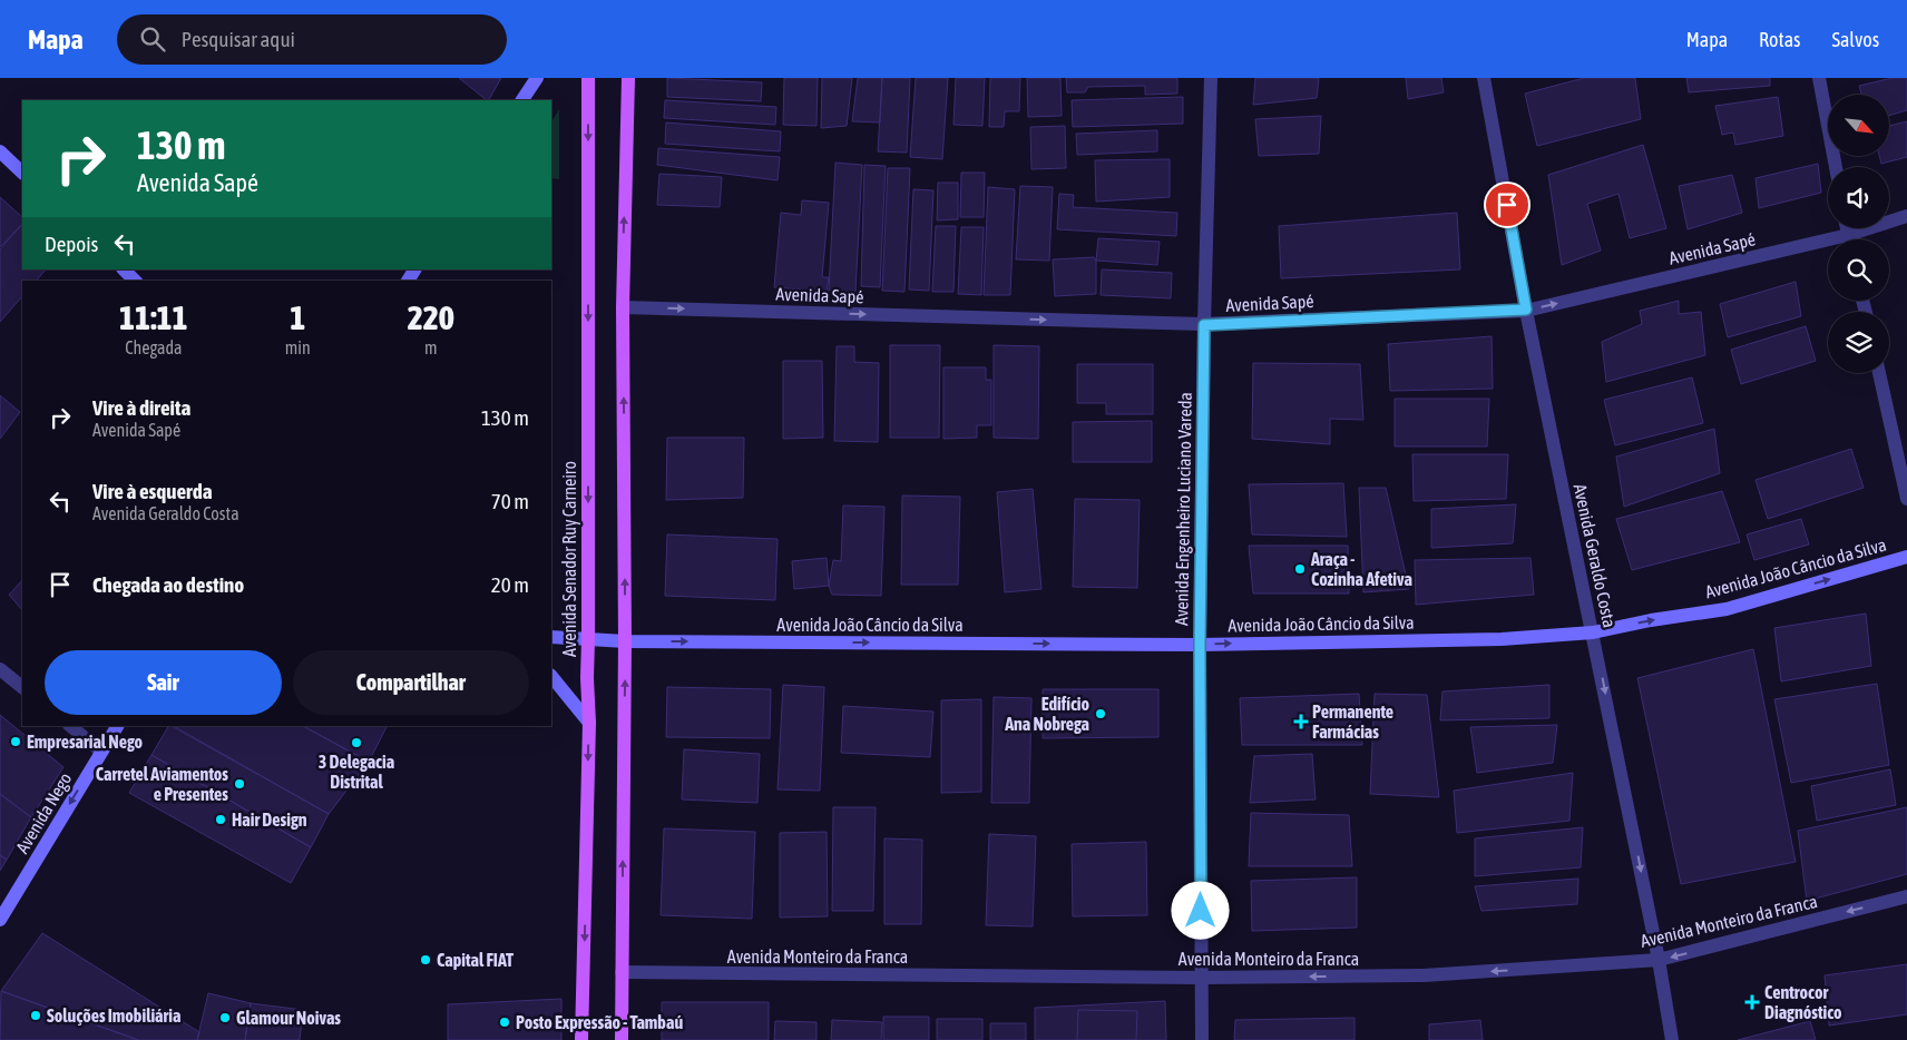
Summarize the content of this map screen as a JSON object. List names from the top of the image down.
{
  "streets": {
    "main road": ["Avenida Senador Ruy Carneiro", "Avenida João Câncio da Silva", "Avenida Nego"],
    "street": [
      "Avenida Sapé",
      "Avenida Engenheiro Luciano Vareda",
      "Avenida Geraldo Costa",
      "Avenida Monteiro da Franca"
    ]
  },
  "crossings": [
    ["Avenida Sapé", "Avenida Engenheiro Luciano Vareda"],
    ["Avenida Sapé", "Avenida Geraldo Costa"],
    ["Avenida Engenheiro Luciano Vareda", "Avenida João Câncio da Silva"],
    ["Avenida Engenheiro Luciano Vareda", "Avenida Monteiro da Franca"],
    ["Avenida Geraldo Costa", "Avenida João Câncio da Silva"],
    ["Avenida Geraldo Costa", "Avenida Monteiro da Franca"],
    ["Avenida Senador Ruy Carneiro", "Avenida João Câncio da Silva"]
  ],
  "one_way": [
    "Avenida Sapé",
    "Avenida João Câncio da Silva",
    "Avenida Nego",
    "Avenida Monteiro da Franca"
  ],
  "places": {
    "other": [
      "Araça - Cozinha Afetiva",
      "Edifício Ana Nobrega",
      "Empresarial Nego",
      "3 Delegacia Distrital",
      "Carretel Aviamentos e Presentes",
      "Hair Design",
      "Capital FIAT",
      "Soluções Imobiliária",
      "Glamour Noivas",
      "Posto Expressão - Tambaú"
    ],
    "health": ["Permanente Farmácias", "Centrocor Diagnóstico"]
  },
  "north": "bottom right",
  "page": {
    "header": "Mapa",
    "search": "Pesquisar aqui",
    "nav": ["Mapa", "Rotas", "Salvos"],
    "turn": ["130 m", "Avenida Sapé"],
    "then": "Depois",
    "eta": [
      "11:11",
      "Chegada",
      "1",
      "min",
      "220",
      "m"
    ],
    "list": [
      {
        "name": "Vire à direita",
        "note": "Avenida Sapé",
        "value": "130 m"
      },
      {
        "name": "Vire à esquerda",
        "note": "Avenida Geraldo Costa",
        "value": "70 m"
      },
      {
        "name": "Chegada ao destino",
        "value": "20 m"
      }
    ],
    "buttons": ["Sair", "Compartilhar"]
  }
}
